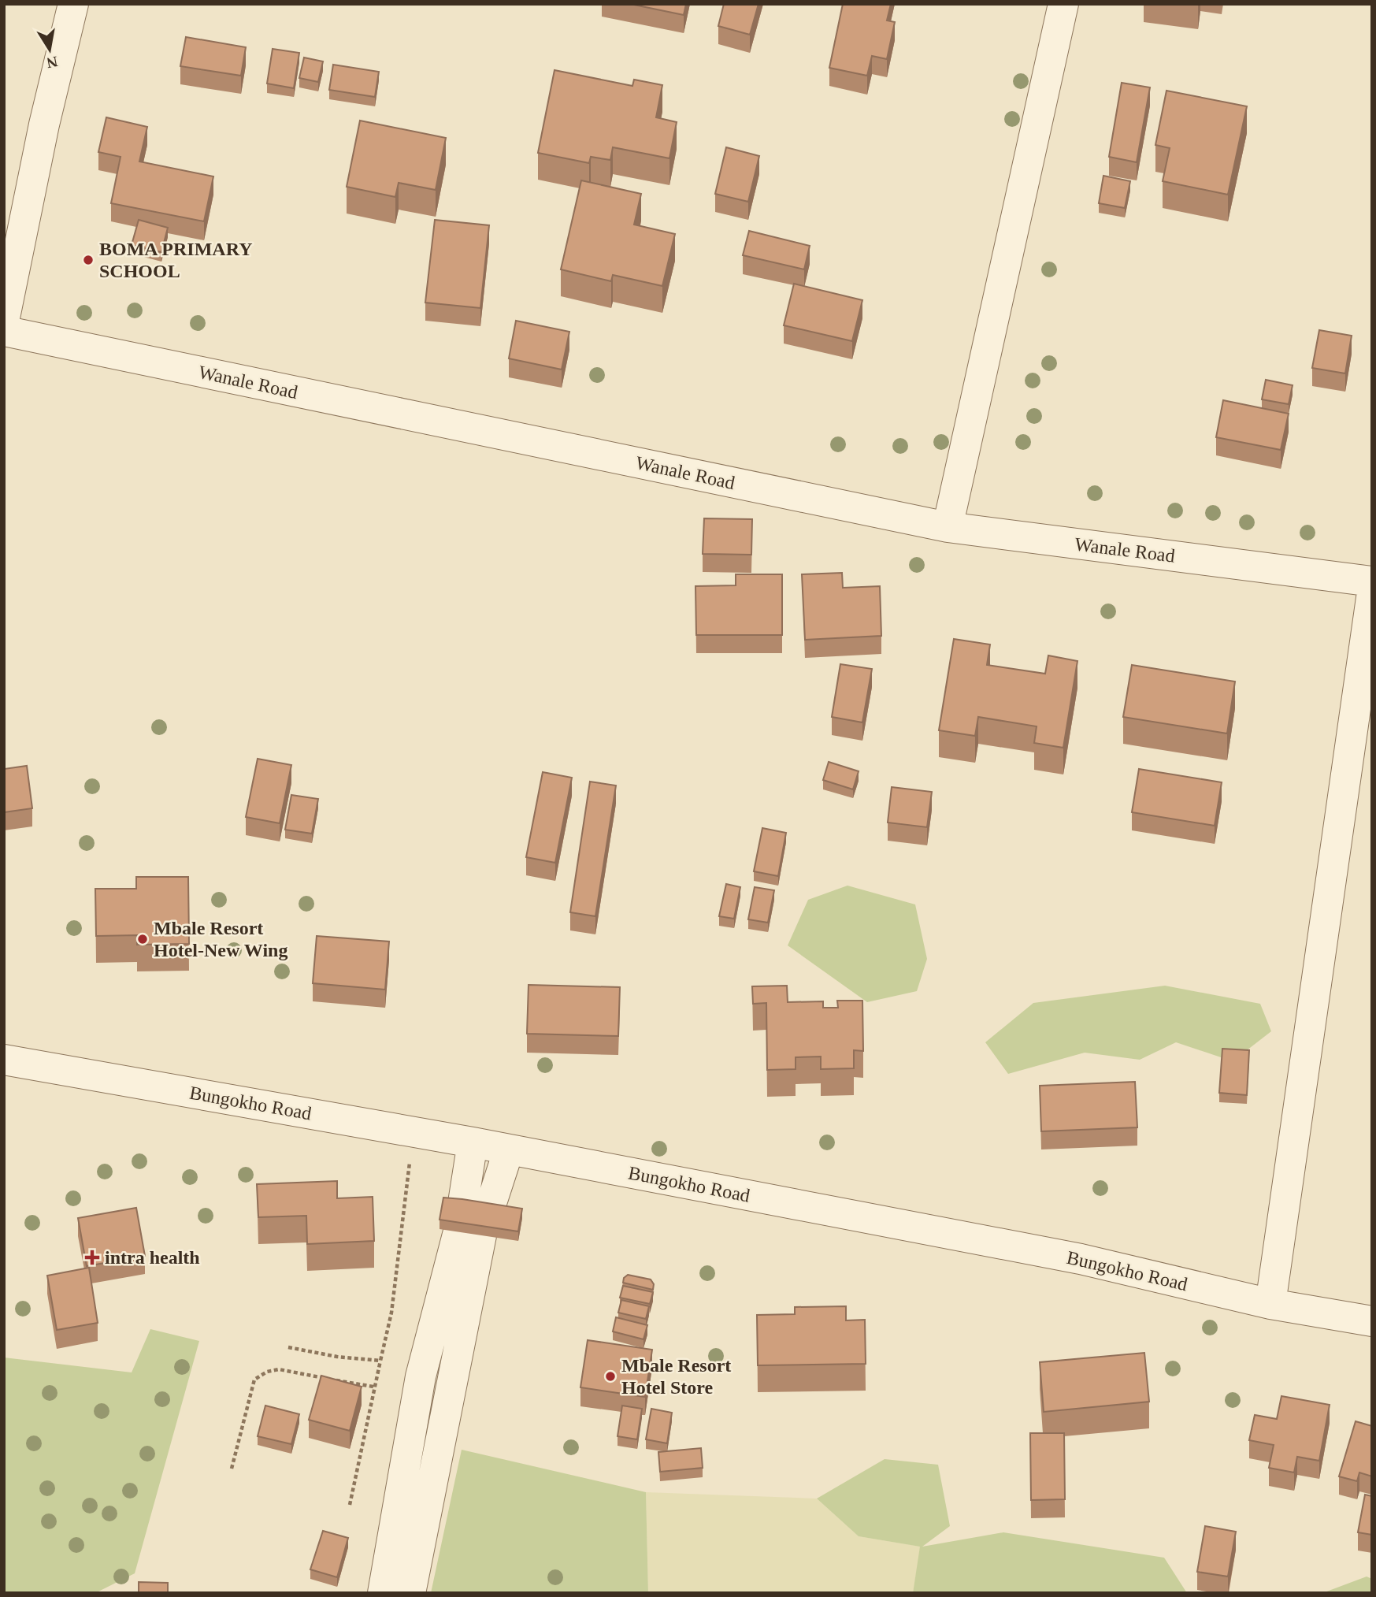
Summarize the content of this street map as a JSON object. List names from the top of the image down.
{
  "streets": {
    "street": ["Wanale Road", "Bungokho Road"]
  },
  "places": {
    "other": ["BOMA PRIMARY SCHOOL", "Mbale Resort Hotel-New Wing", "Mbale Resort Hotel Store"],
    "health": ["intra health"]
  },
  "north": "bottom"
}
